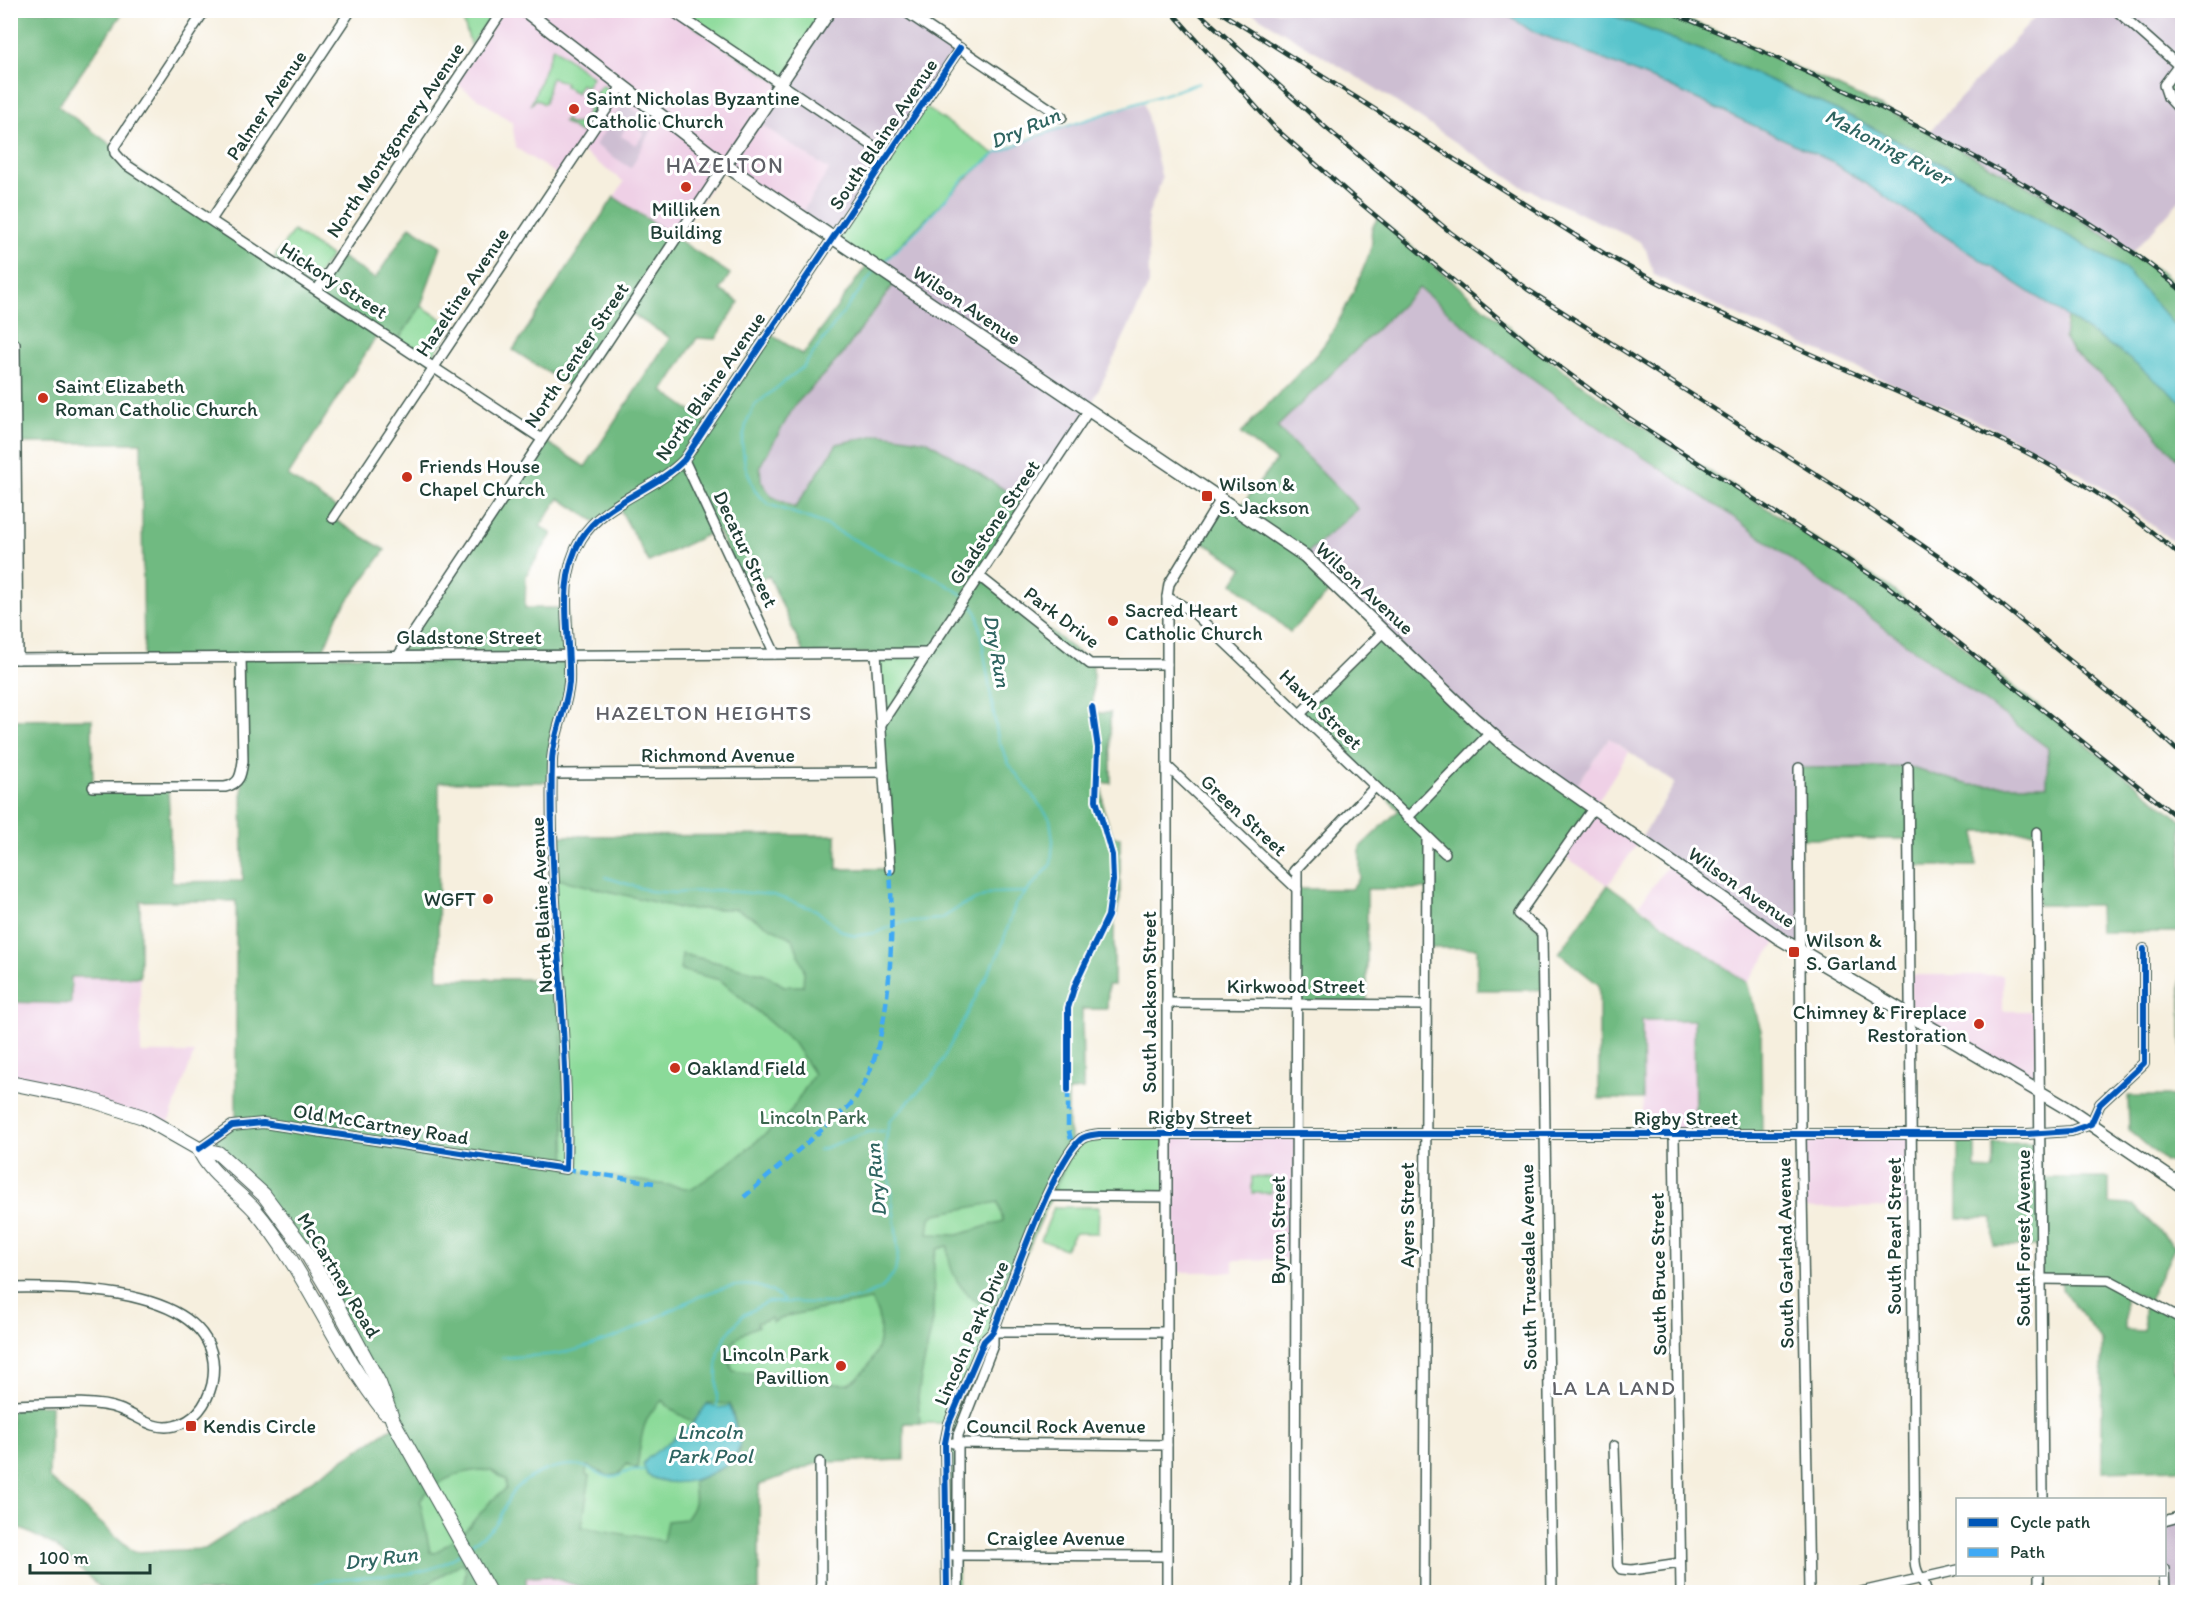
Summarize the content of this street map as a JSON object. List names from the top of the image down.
{
  "streets": {
    "highway": ["McCartney Road"],
    "main road": ["Wilson Avenue"],
    "street": [
      "Palmer Avenue",
      "South Blaine Avenue",
      "North Montgomery Avenue",
      "Hickory Street",
      "Hazeltine Avenue",
      "North Center Street",
      "North Blaine Avenue",
      "Gladstone Street",
      "Decatur Street",
      "Park Drive",
      "Hawn Street",
      "Richmond Avenue",
      "Green Street",
      "Kirkwood Street",
      "South Jackson Street",
      "Rigby Street",
      "Old McCartney Road",
      "Ayers Street",
      "Byron Street",
      "South Pearl Street",
      "South Forest Avenue",
      "South Garland Avenue",
      "South Truesdale Avenue",
      "South Bruce Street",
      "Lincoln Park Drive",
      "Council Rock Avenue",
      "Craiglee Avenue"
    ]
  },
  "crossings": [
    ["Palmer Avenue", "Hickory Street"],
    ["South Blaine Avenue", "Wilson Avenue"],
    ["South Blaine Avenue", "North Blaine Avenue"],
    ["North Montgomery Avenue", "Hickory Street"],
    ["Hickory Street", "Hazeltine Avenue"],
    ["Hickory Street", "North Center Street"],
    ["Hazeltine Avenue", "Wilson Avenue"],
    ["Wilson Avenue", "North Center Street"],
    ["Wilson Avenue", "North Blaine Avenue"],
    ["Wilson Avenue", "Gladstone Street"],
    ["Wilson Avenue", "South Jackson Street"],
    ["Wilson Avenue", "Rigby Street"],
    ["Wilson Avenue", "South Pearl Street"],
    ["Wilson Avenue", "South Forest Avenue"],
    ["Wilson Avenue", "South Garland Avenue"],
    ["Wilson Avenue", "South Truesdale Avenue"],
    ["North Center Street", "Gladstone Street"],
    ["North Blaine Avenue", "Gladstone Street"],
    ["North Blaine Avenue", "Decatur Street"],
    ["North Blaine Avenue", "Richmond Avenue"],
    ["North Blaine Avenue", "Old McCartney Road"],
    ["Gladstone Street", "Decatur Street"],
    ["Gladstone Street", "Park Drive"],
    ["Park Drive", "South Jackson Street"],
    ["Hawn Street", "South Jackson Street"],
    ["Hawn Street", "Ayers Street"],
    ["Green Street", "South Jackson Street"],
    ["Green Street", "Byron Street"],
    ["Kirkwood Street", "South Jackson Street"],
    ["Kirkwood Street", "Ayers Street"],
    ["Kirkwood Street", "Byron Street"],
    ["South Jackson Street", "Rigby Street"],
    ["South Jackson Street", "Council Rock Avenue"],
    ["South Jackson Street", "Craiglee Avenue"],
    ["Rigby Street", "Ayers Street"],
    ["Rigby Street", "Byron Street"],
    ["Rigby Street", "South Pearl Street"],
    ["Rigby Street", "South Forest Avenue"],
    ["Rigby Street", "South Garland Avenue"],
    ["Rigby Street", "South Truesdale Avenue"],
    ["Rigby Street", "South Bruce Street"],
    ["Rigby Street", "Lincoln Park Drive"],
    ["Old McCartney Road", "McCartney Road"],
    ["Lincoln Park Drive", "Council Rock Avenue"],
    ["Lincoln Park Drive", "Craiglee Avenue"]
  ],
  "districts": ["HAZELTON", "HAZELTON HEIGHTS", "LA LA LAND"],
  "water": ["Dry Run", "Mahoning River", "Lincoln Park Pool"],
  "parks": ["Lincoln Park"],
  "places": {
    "other": [
      "Saint Nicholas Byzantine Catholic Church",
      "Milliken Building",
      "Saint Elizabeth Roman Catholic Church",
      "Friends House Chapel Church",
      "Sacred Heart Catholic Church",
      "WGFT",
      "Chimney & Fireplace Restoration",
      "Oakland Field",
      "Lincoln Park Pavillion"
    ],
    "transit": ["Wilson & S. Jackson", "Wilson & S. Garland", "Kendis Circle"]
  },
  "legend": ["Cycle path", "Path"],
  "scale_bar": "100 m"
}
